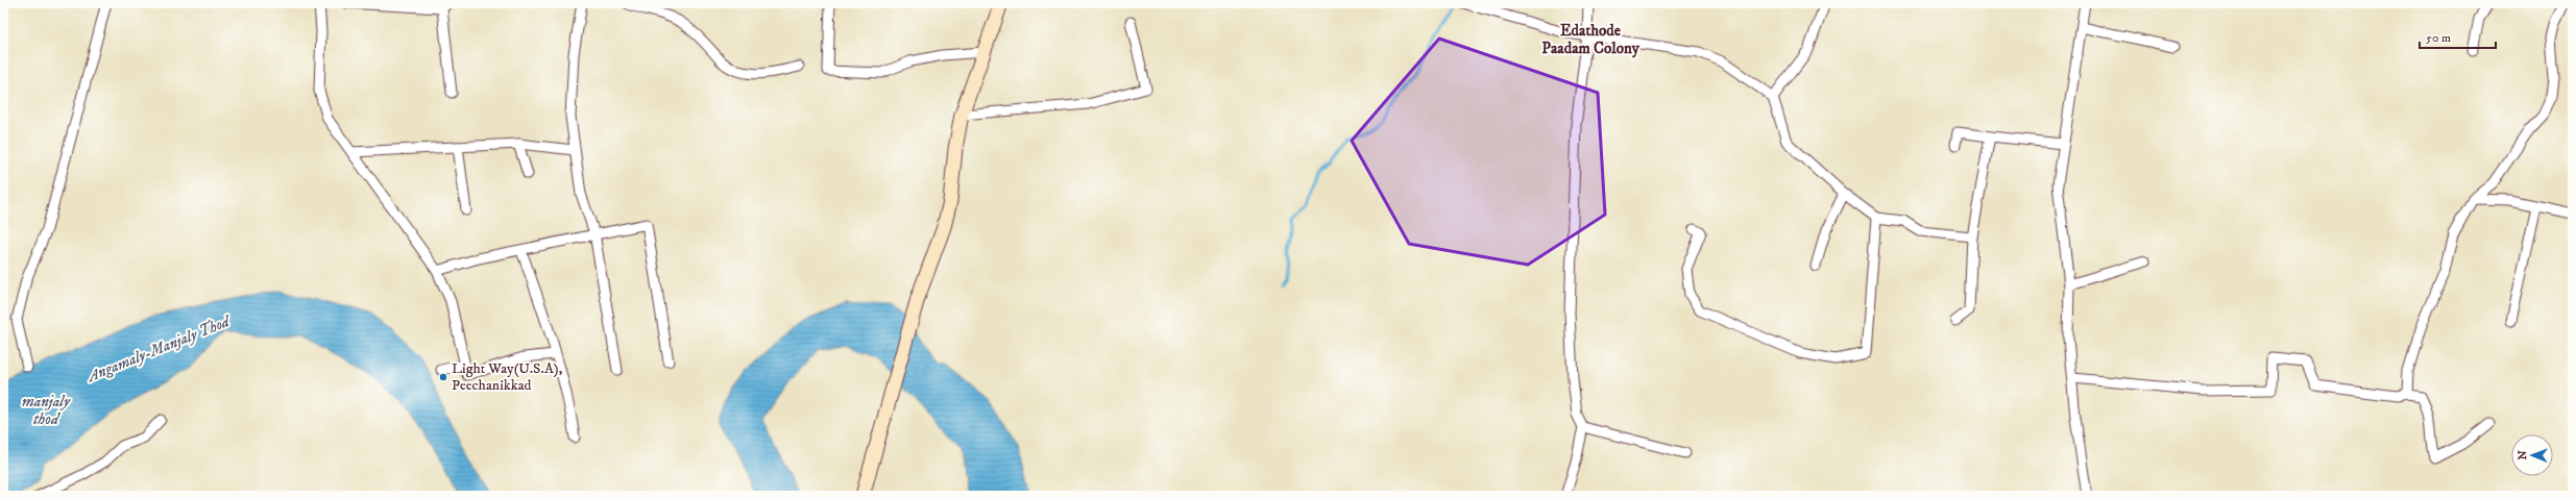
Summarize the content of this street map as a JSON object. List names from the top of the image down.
{
  "districts": ["Edathode Paadam Colony"],
  "water": ["Angamaly-Manjaly Thod", "manjaly thod"],
  "places": ["Light Way(U.S.A), Peechanikkad"],
  "scale_bar": "50 m",
  "north": "left"
}
